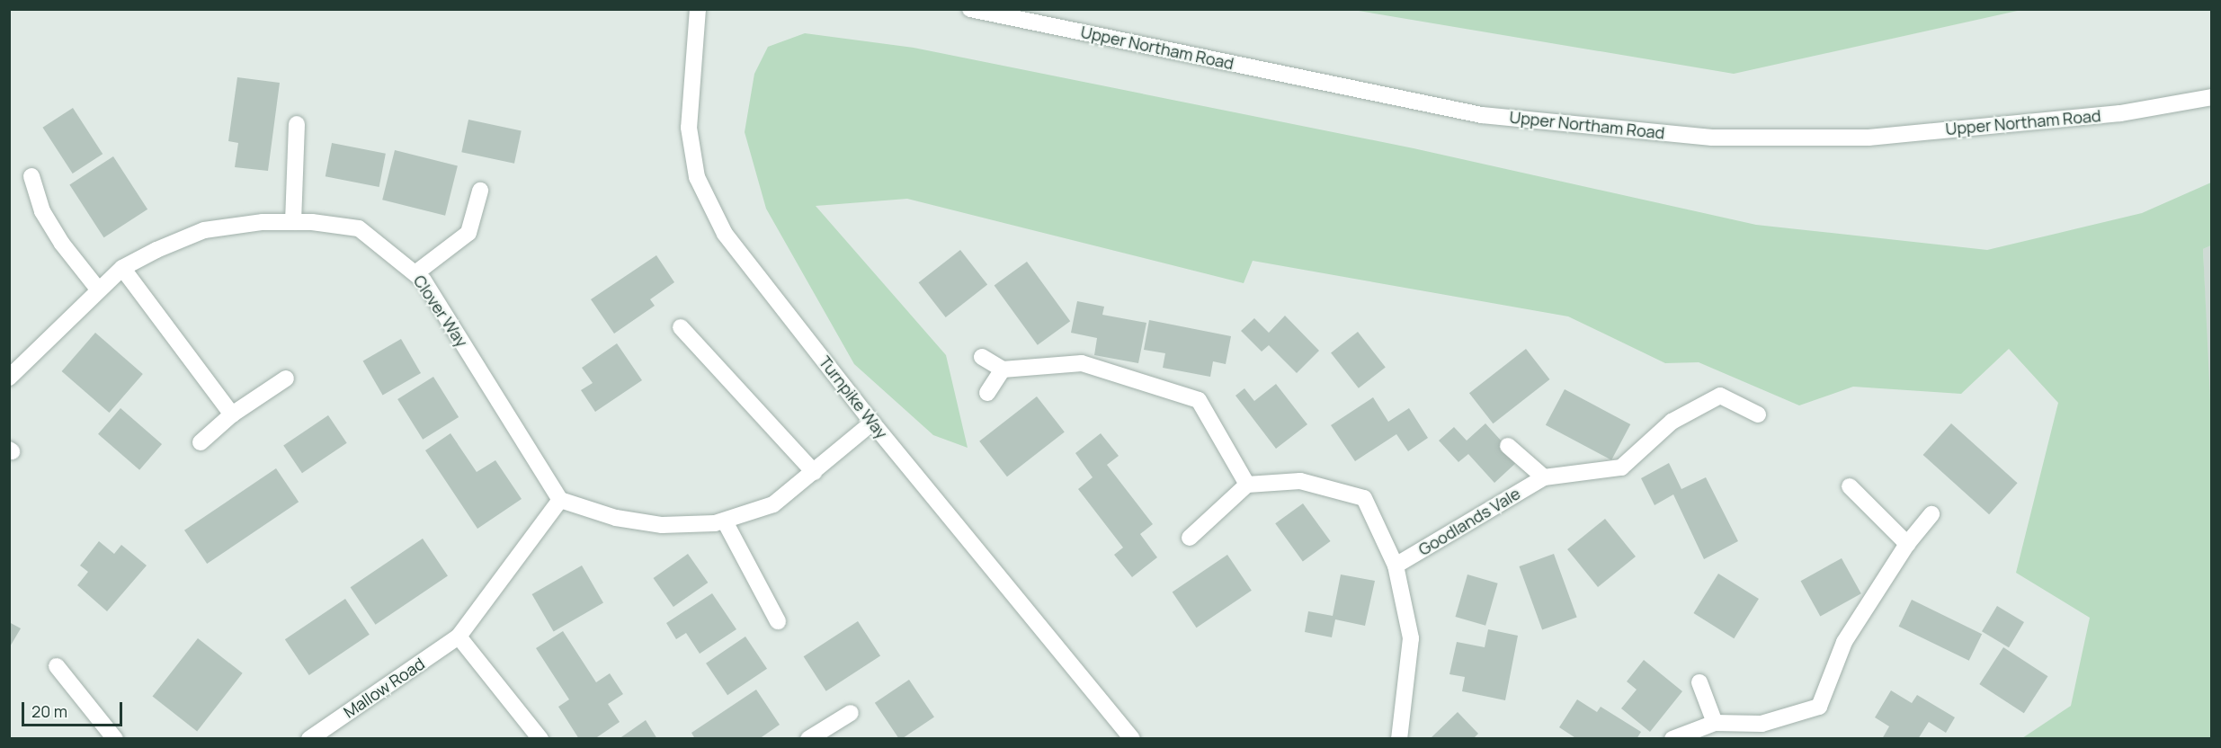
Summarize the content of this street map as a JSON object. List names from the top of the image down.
{
  "streets": {
    "street": [
      "Upper Northam Road",
      "Clover Way",
      "Turnpike Way",
      "Goodlands Vale",
      "Mallow Road"
    ]
  },
  "crossings": [
    ["Clover Way", "Mallow Road"]
  ],
  "scale_bar": "20 m"
}
